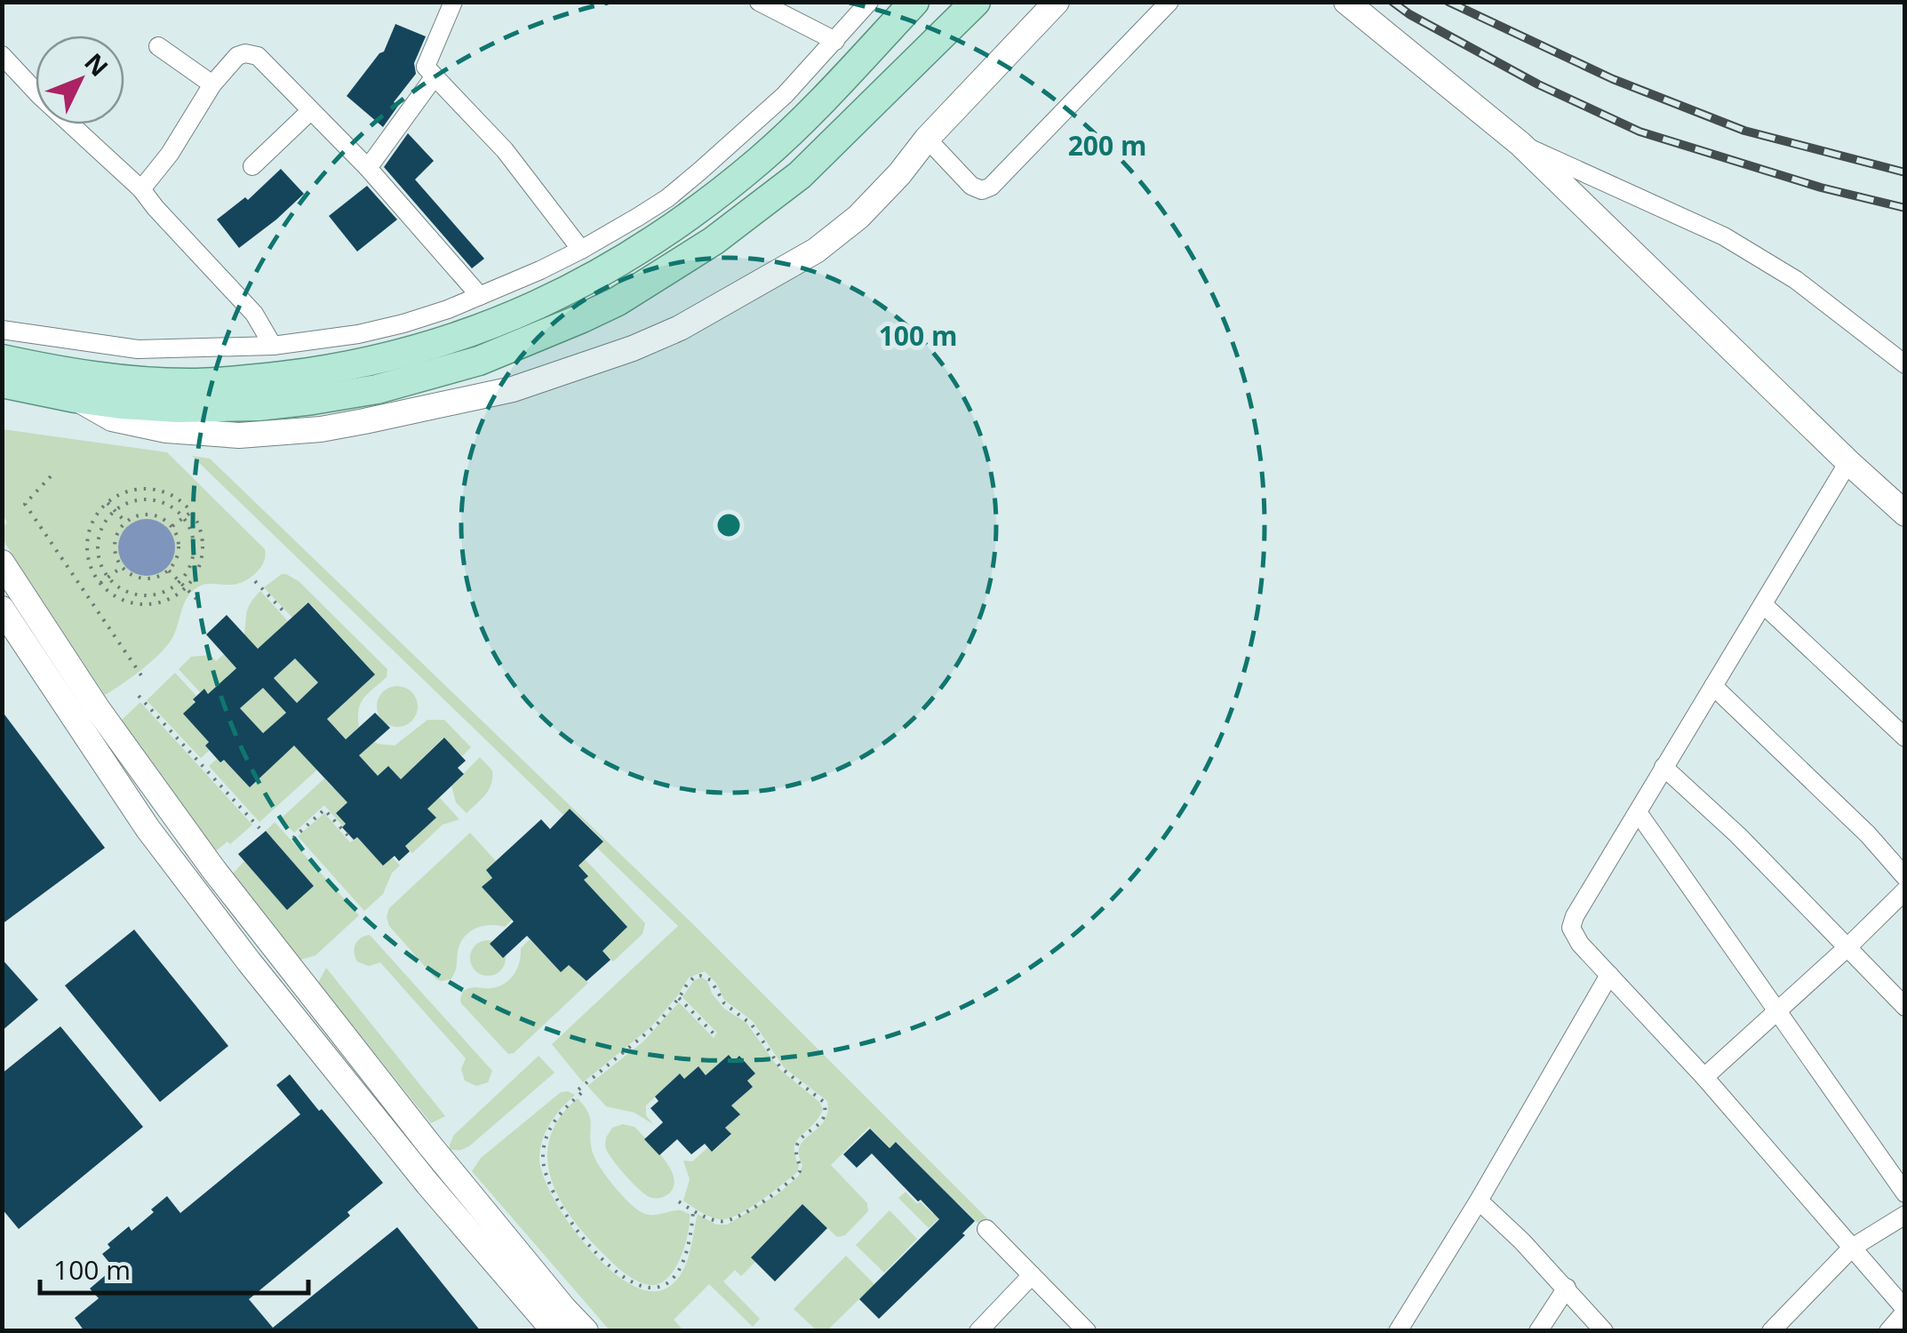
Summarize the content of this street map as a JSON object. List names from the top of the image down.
{
  "scale_bar": "100 m",
  "north": "top right",
  "rings": ["200 m", "100 m"]
}
